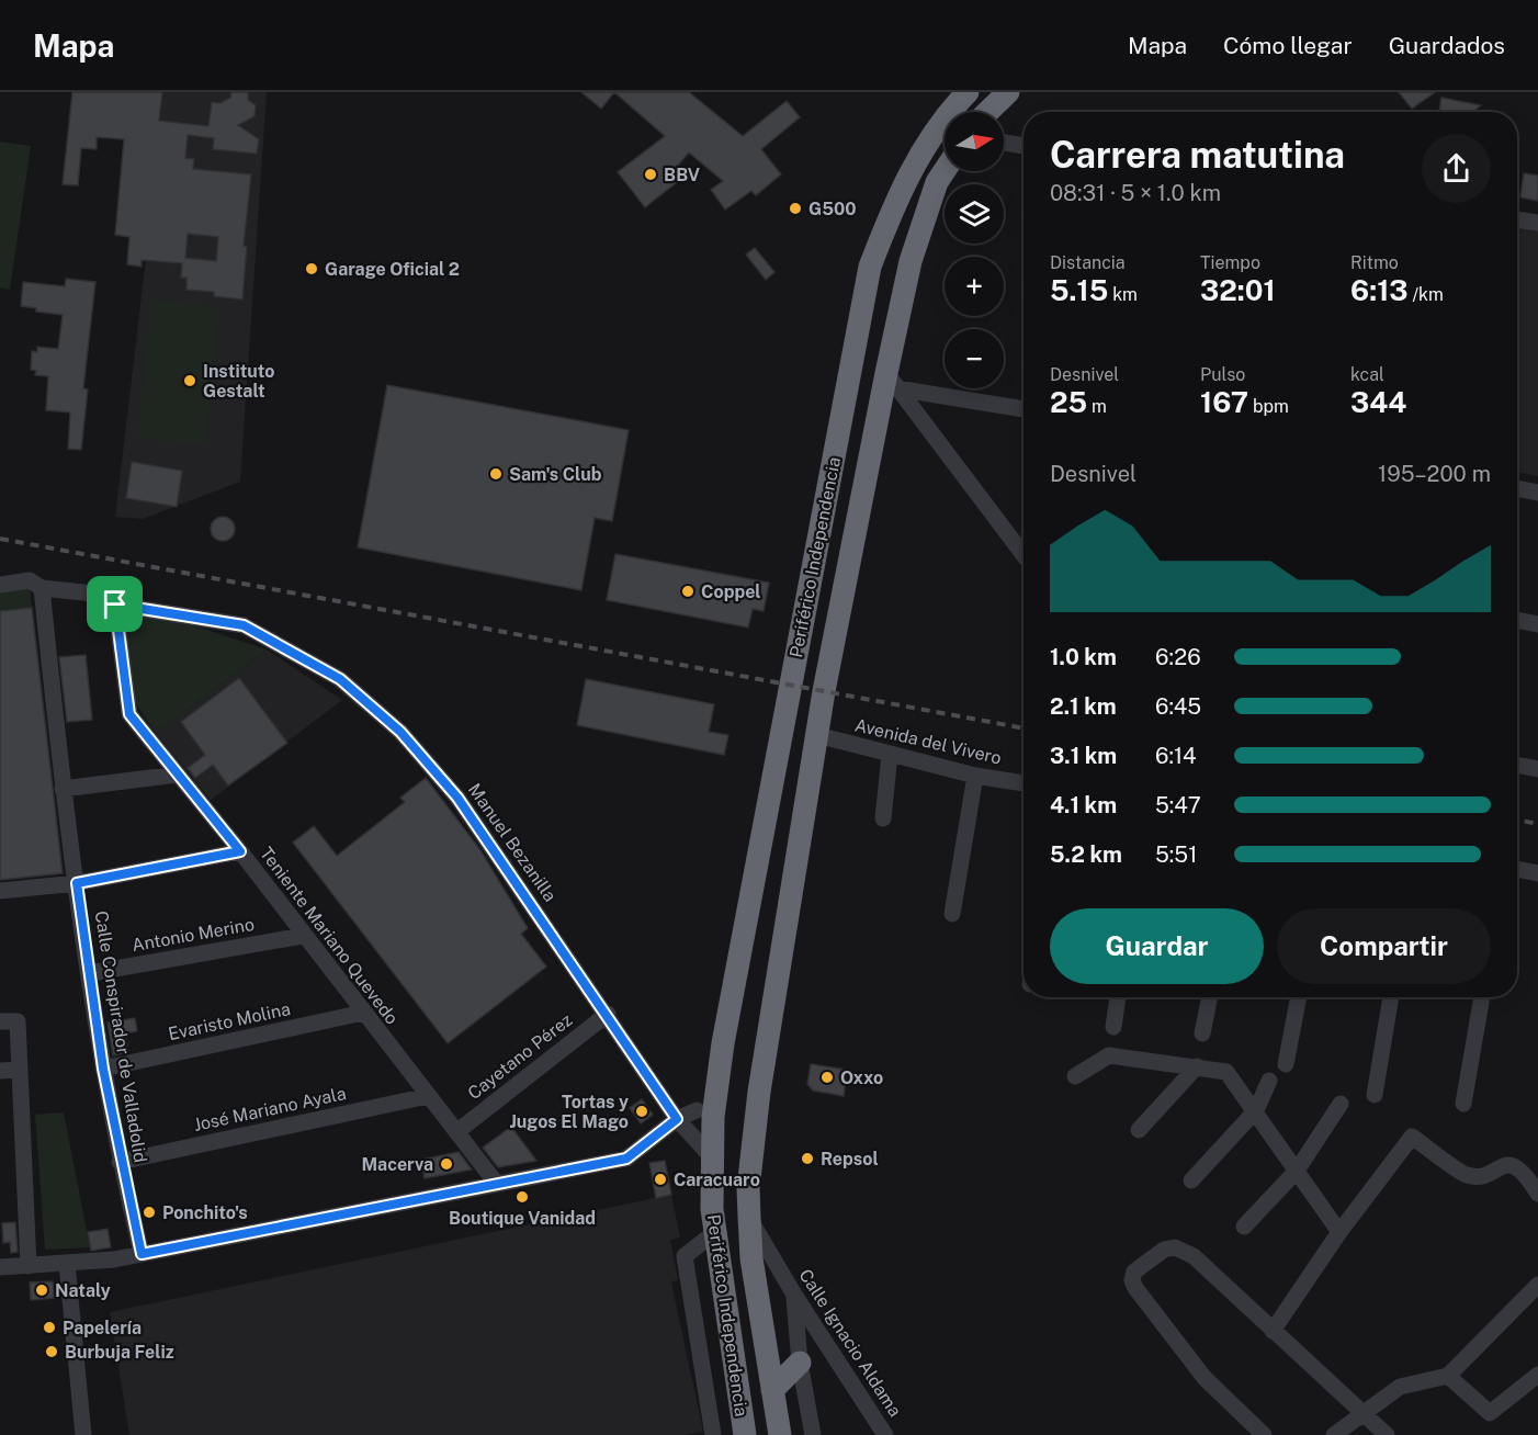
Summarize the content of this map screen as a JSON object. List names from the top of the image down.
{
  "streets": {
    "highway": ["Periférico Independencia"],
    "street": [
      "Avenida del Vivero",
      "Manuel Bezanilla",
      "Antonio Merino",
      "Teniente Mariano Quevedo",
      "Evaristo Molina",
      "Calle Conspirador de Valladolid",
      "Cayetano Pérez",
      "José Mariano Ayala",
      "Calle Ignacio Aldama"
    ]
  },
  "crossings": [
    ["Periférico Independencia", "Avenida del Vivero"],
    ["Periférico Independencia", "Manuel Bezanilla"],
    ["Periférico Independencia", "Calle Ignacio Aldama"],
    ["Manuel Bezanilla", "Teniente Mariano Quevedo"],
    ["Manuel Bezanilla", "Calle Conspirador de Valladolid"],
    ["Manuel Bezanilla", "Cayetano Pérez"],
    ["Antonio Merino", "Teniente Mariano Quevedo"],
    ["Antonio Merino", "Calle Conspirador de Valladolid"],
    ["Teniente Mariano Quevedo", "Evaristo Molina"],
    ["Teniente Mariano Quevedo", "Cayetano Pérez"],
    ["Teniente Mariano Quevedo", "José Mariano Ayala"],
    ["Evaristo Molina", "Calle Conspirador de Valladolid"],
    ["Calle Conspirador de Valladolid", "José Mariano Ayala"]
  ],
  "places": [
    "BBV",
    "G500",
    "Garage Oficial 2",
    "Instituto Gestalt",
    "Sam's Club",
    "Coppel",
    "Oxxo",
    "Tortas y Jugos El Mago",
    "Repsol",
    "Macerva",
    "Caracuaro",
    "Boutique Vanidad",
    "Ponchito's",
    "Nataly",
    "Papelería",
    "Burbuja Feliz"
  ],
  "north": "right",
  "page": {
    "header": "Mapa",
    "nav": ["Mapa", "Cómo llegar", "Guardados"],
    "map_buttons": ["+", "−"],
    "heading": ["Carrera matutina", "08:31 · 5 × 1.0 km"],
    "stats": [
      ["Distancia", "5.15 km"],
      ["Tiempo", "32:01"],
      ["Ritmo", "6:13 /km"],
      ["Desnivel", "25 m"],
      ["Pulso", "167 bpm"],
      ["kcal", "344"]
    ],
    "chart": ["Desnivel", "195–200 m"],
    "list": [
      {
        "name": "1.0 km",
        "note": "6:26"
      },
      {
        "name": "2.1 km",
        "note": "6:45"
      },
      {
        "name": "3.1 km",
        "note": "6:14"
      },
      {
        "name": "4.1 km",
        "note": "5:47"
      },
      {
        "name": "5.2 km",
        "note": "5:51"
      }
    ],
    "buttons": ["Guardar", "Compartir"]
  }
}
